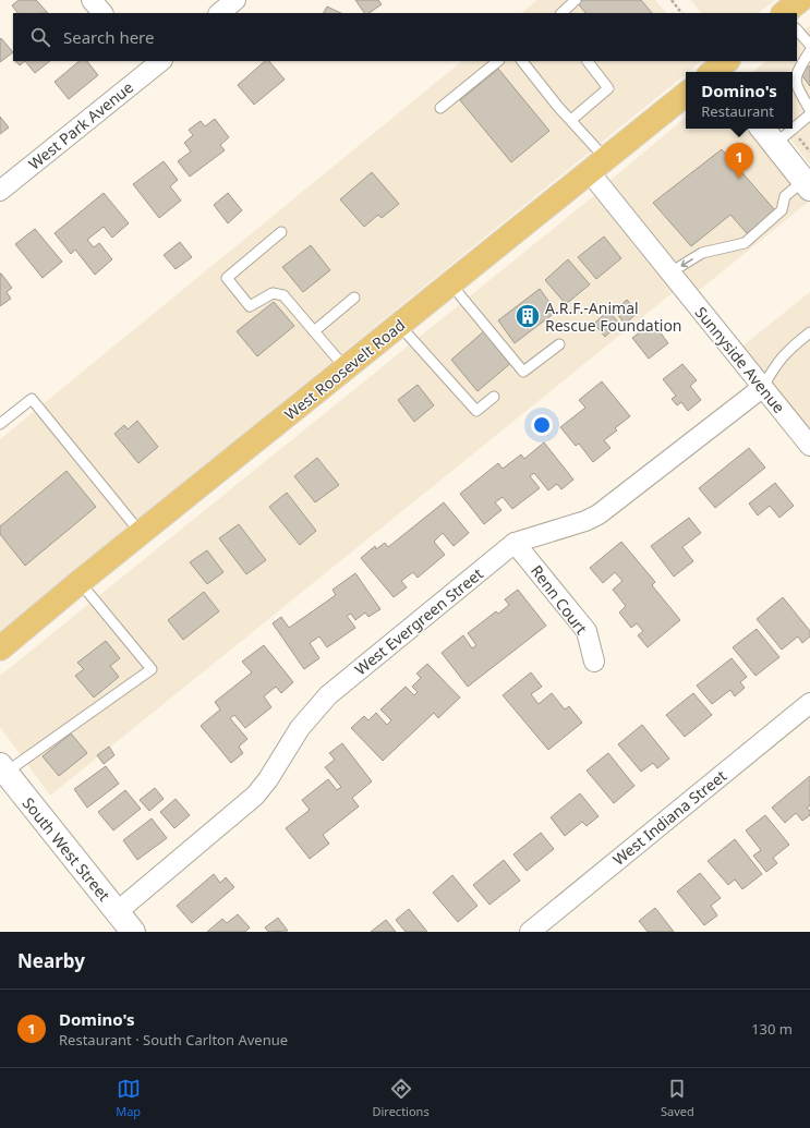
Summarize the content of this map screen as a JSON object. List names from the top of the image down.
{
  "streets": {
    "main road": ["West Roosevelt Road"],
    "street": [
      "West Park Avenue",
      "Sunnyside Avenue",
      "Renn Court",
      "West Evergreen Street",
      "West Indiana Street",
      "South West Street"
    ]
  },
  "crossings": [
    ["Sunnyside Avenue", "West Roosevelt Road"],
    ["Sunnyside Avenue", "West Evergreen Street"],
    ["Renn Court", "West Evergreen Street"],
    ["West Evergreen Street", "South West Street"]
  ],
  "places": {
    "building": ["A.R.F.-Animal Rescue Foundation"]
  },
  "page": {
    "search": "Search here",
    "popup": ["Domino's", "Restaurant"],
    "pins": "1",
    "heading": "Nearby",
    "list": [
      {
        "mark": "1",
        "name": "Domino's",
        "note": "Restaurant · South Carlton Avenue",
        "value": "130 m"
      }
    ],
    "nav": ["Map", "Directions", "Saved"]
  }
}
